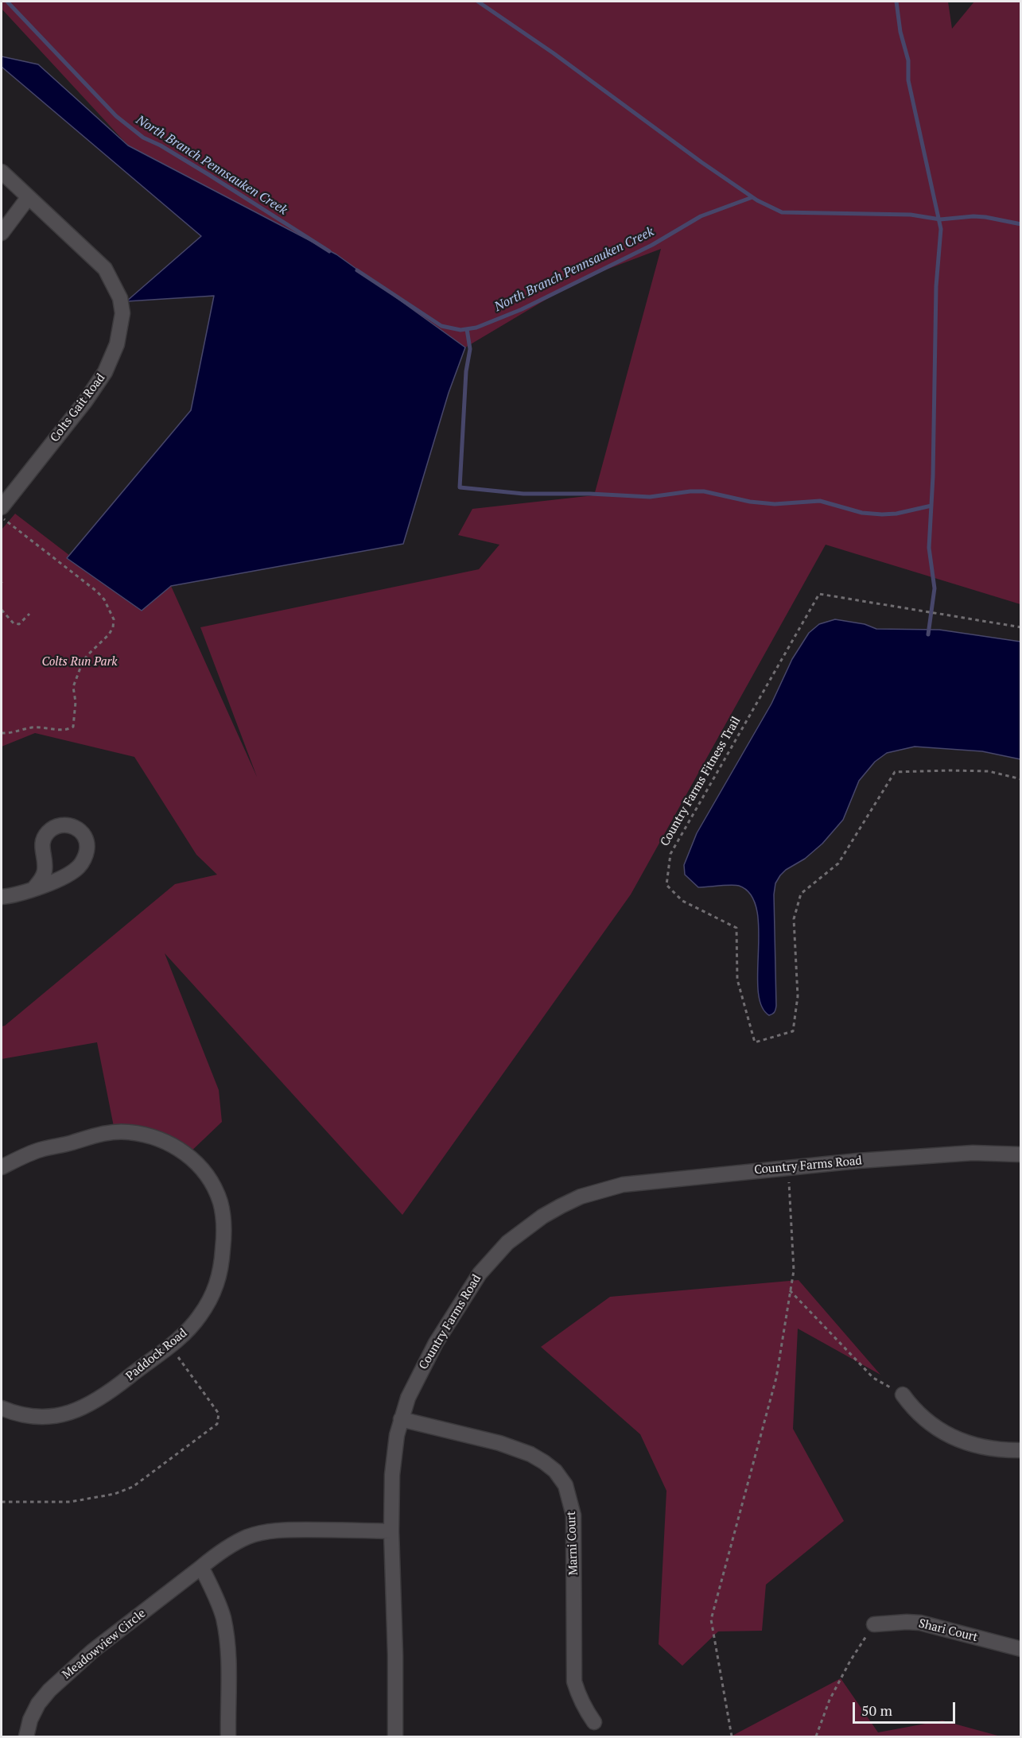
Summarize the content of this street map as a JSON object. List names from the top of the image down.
{
  "streets": {
    "street": [
      "Colts Gait Road",
      "Country Farms Road",
      "Paddock Road",
      "Marni Court",
      "Shari Court",
      "Meadowview Circle"
    ],
    "path": ["Country Farms Fitness Trail"]
  },
  "crossings": [
    ["Country Farms Road", "Marni Court"],
    ["Country Farms Road", "Meadowview Circle"]
  ],
  "water": ["North Branch Pennsauken Creek"],
  "parks": ["Colts Run Park"],
  "scale_bar": "50 m"
}
